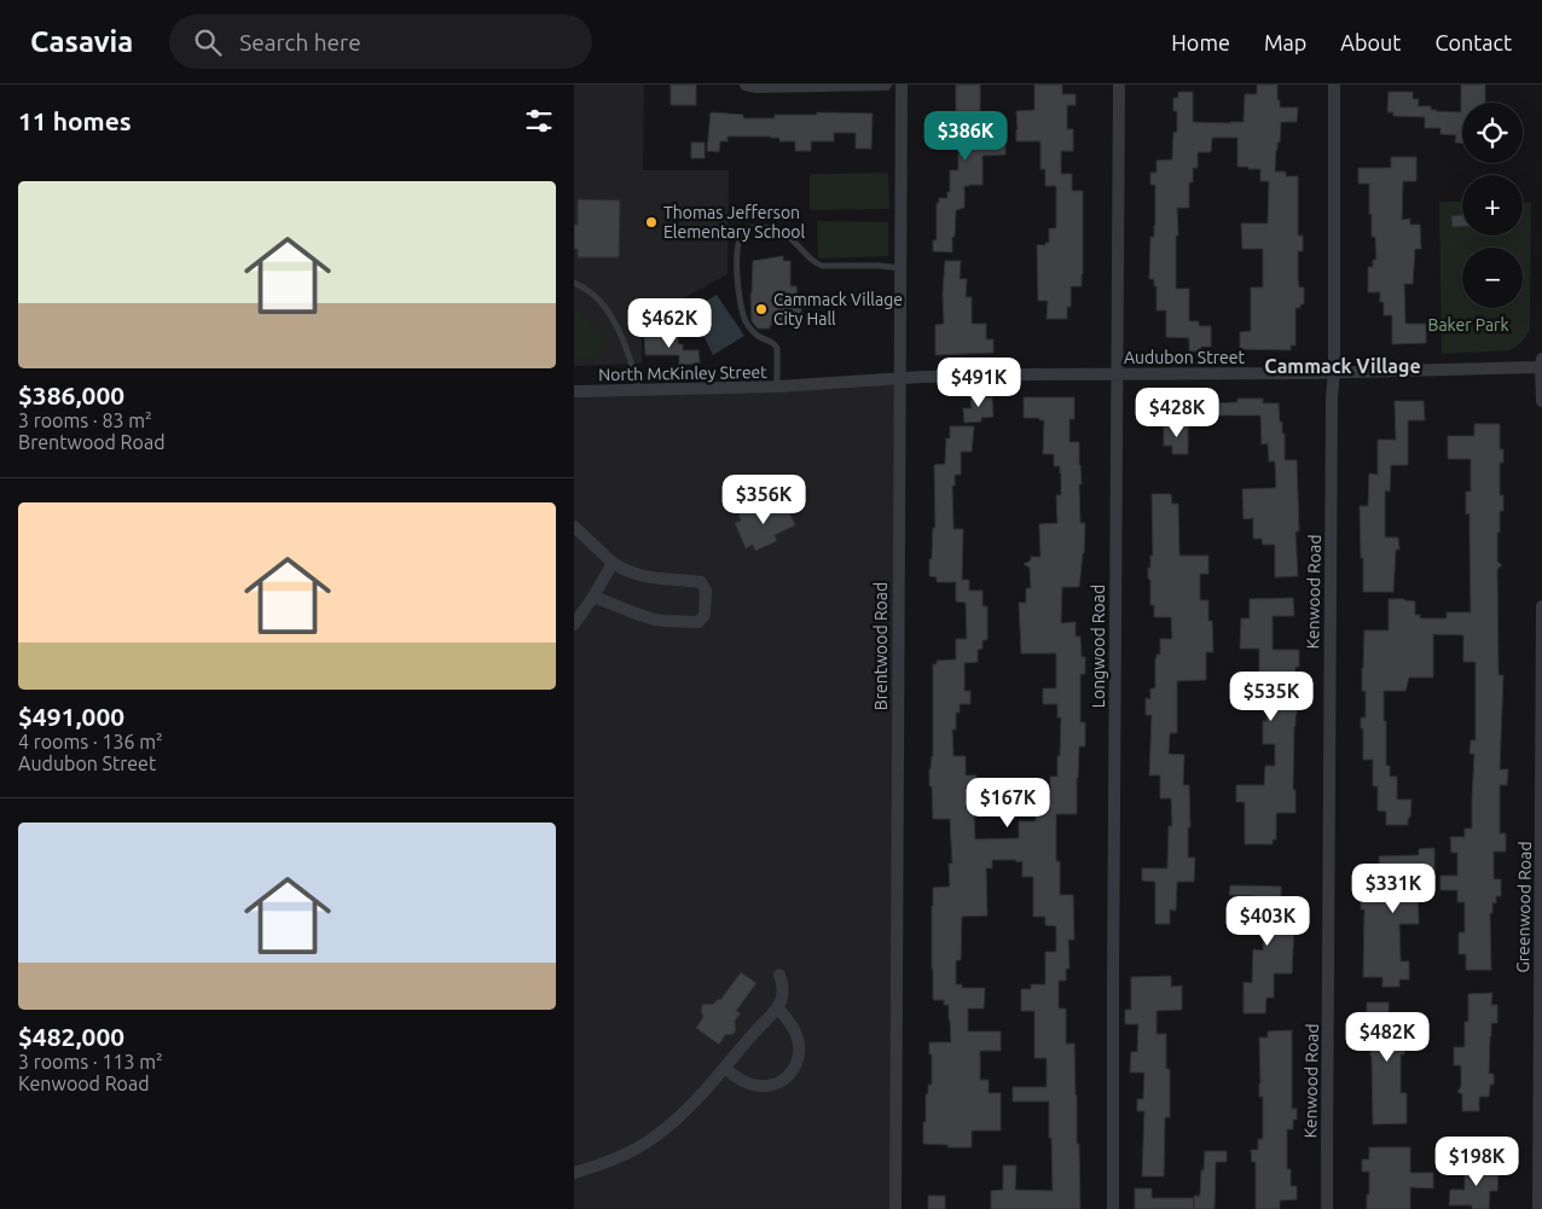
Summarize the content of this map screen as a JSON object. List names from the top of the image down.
{
  "streets": {
    "street": [
      "Audubon Street",
      "North McKinley Street",
      "Kenwood Road",
      "Brentwood Road",
      "Longwood Road",
      "Greenwood Road"
    ]
  },
  "crossings": [
    ["Audubon Street", "North McKinley Street"],
    ["Audubon Street", "Kenwood Road"],
    ["Audubon Street", "Brentwood Road"],
    ["Audubon Street", "Longwood Road"],
    ["North McKinley Street", "Brentwood Road"]
  ],
  "districts": ["Cammack Village"],
  "parks": ["Baker Park"],
  "places": ["Thomas Jefferson Elementary School", "Cammack Village City Hall"],
  "page": {
    "header": "Casavia",
    "search": "Search here",
    "nav": [
      "Home",
      "Map",
      "About",
      "Contact"
    ],
    "heading": "11 homes",
    "map_buttons": ["+", "−"],
    "price": [
      "$386K",
      "$462K",
      "$491K",
      "$428K",
      "$356K",
      "$535K",
      "$167K",
      "$331K",
      "$403K",
      "$482K",
      "$198K"
    ],
    "list": [
      {
        "name": "$386,000",
        "note": "3 rooms · 83 m² · Brentwood Road"
      },
      {
        "name": "$491,000",
        "note": "4 rooms · 136 m² · Audubon Street"
      },
      {
        "name": "$482,000",
        "note": "3 rooms · 113 m² · Kenwood Road"
      }
    ]
  }
}
